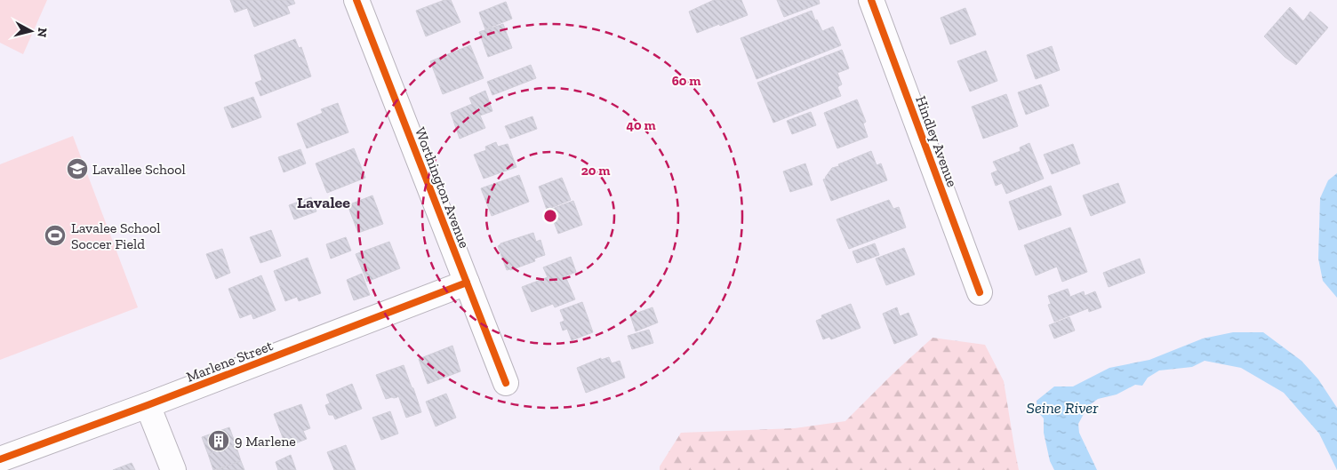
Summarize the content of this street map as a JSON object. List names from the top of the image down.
{
  "streets": {
    "street": ["Hindley Avenue", "Worthington Avenue", "Marlene Street"]
  },
  "crossings": [
    ["Worthington Avenue", "Marlene Street"]
  ],
  "districts": ["Lavalee"],
  "water": ["Seine River"],
  "places": {
    "school or university": ["Lavallee School"],
    "sports": ["Lavalee School Soccer Field"],
    "building": ["9 Marlene"]
  },
  "north": "right",
  "rings": ["60 m", "40 m", "20 m"]
}
